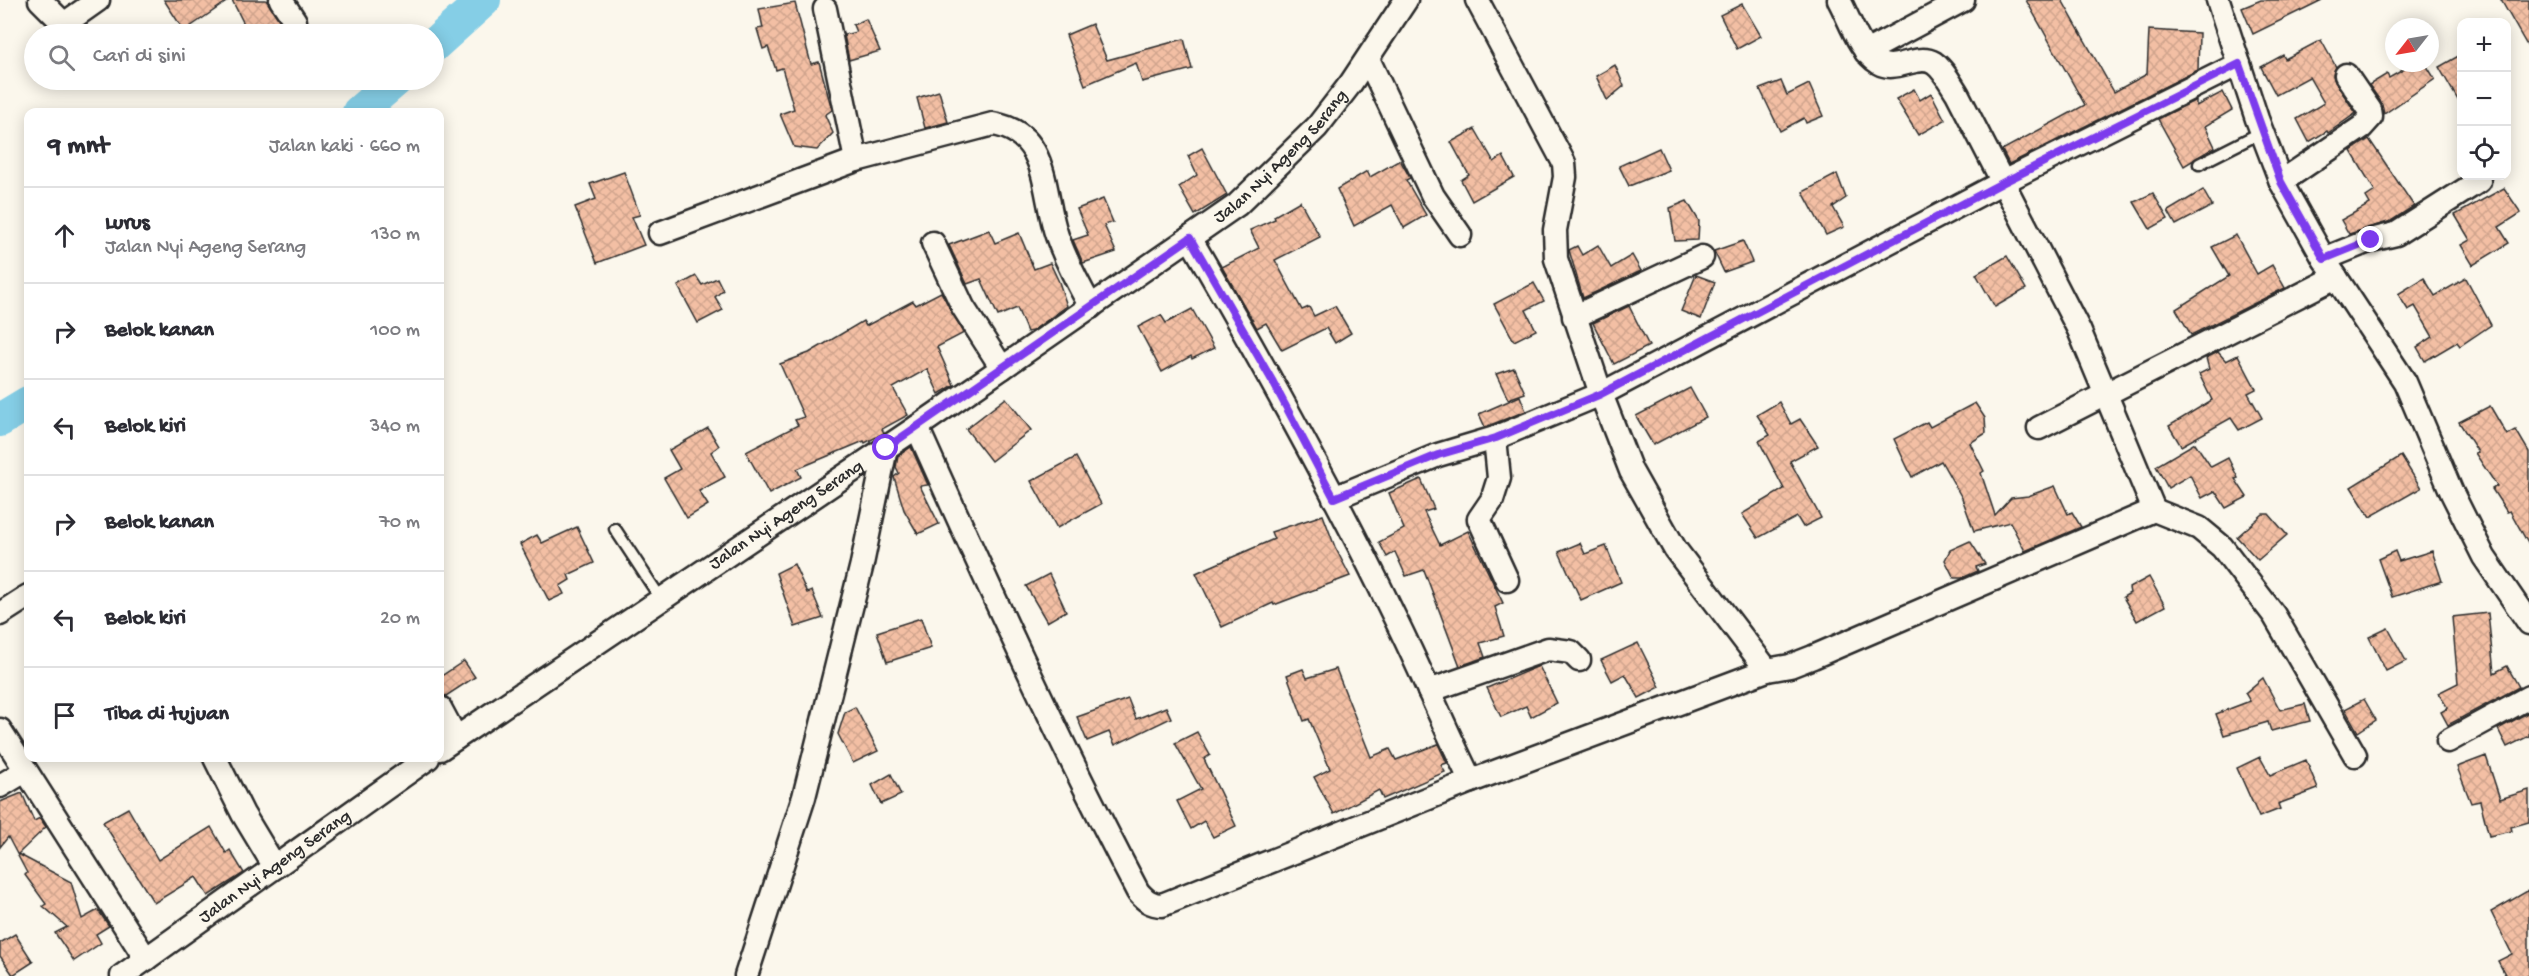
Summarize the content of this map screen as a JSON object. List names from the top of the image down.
{
  "streets": {
    "street": ["Jalan Nyi Ageng Serang"]
  },
  "north": "bottom left",
  "page": {
    "map_buttons": ["+", "−"],
    "search": "Cari di sini",
    "heading": ["9 mnt", "Jalan kaki · 660 m"],
    "list": [
      ["Lurus", "Jalan Nyi Ageng Serang", "130 m"],
      ["Belok kanan", "100 m"],
      ["Belok kiri", "340 m"],
      ["Belok kanan", "70 m"],
      ["Belok kiri", "20 m"],
      "Tiba di tujuan"
    ]
  }
}
